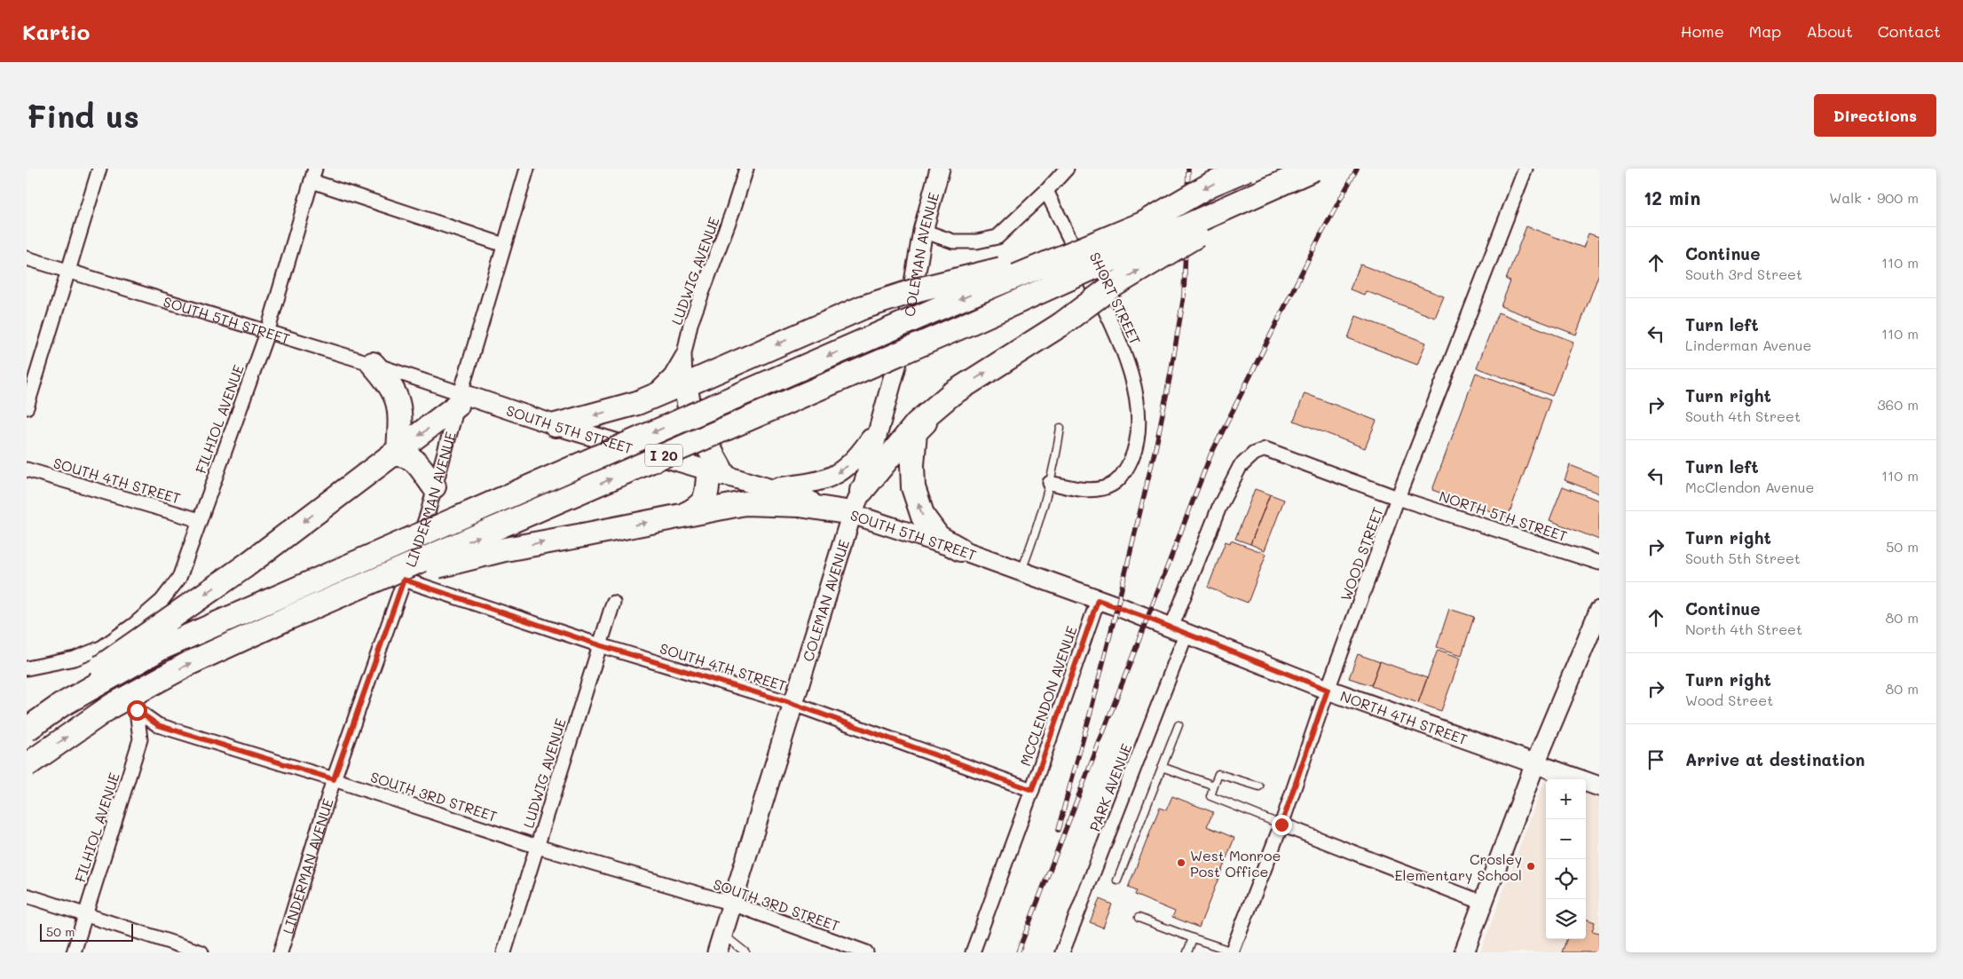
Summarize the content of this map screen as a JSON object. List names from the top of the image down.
{
  "streets": {
    "highway": ["I 20"],
    "street": [
      "COLEMAN AVENUE",
      "LUDWIG AVENUE",
      "SHORT STREET",
      "SOUTH 5TH STREET",
      "FILHIOL AVENUE",
      "SOUTH 4TH STREET",
      "LINDERMAN AVENUE",
      "NORTH 5TH STREET",
      "WOOD STREET",
      "MCCLENDON AVENUE",
      "NORTH 4TH STREET",
      "PARK AVENUE",
      "SOUTH 3RD STREET"
    ]
  },
  "crossings": [
    ["COLEMAN AVENUE", "SOUTH 5TH STREET"],
    ["COLEMAN AVENUE", "SOUTH 4TH STREET"],
    ["COLEMAN AVENUE", "SOUTH 3RD STREET"],
    ["LUDWIG AVENUE", "SOUTH 4TH STREET"],
    ["LUDWIG AVENUE", "SOUTH 3RD STREET"],
    ["SOUTH 5TH STREET", "FILHIOL AVENUE"],
    ["SOUTH 5TH STREET", "LINDERMAN AVENUE"],
    ["SOUTH 5TH STREET", "NORTH 5TH STREET"],
    ["SOUTH 5TH STREET", "MCCLENDON AVENUE"],
    ["SOUTH 5TH STREET", "NORTH 4TH STREET"],
    ["SOUTH 5TH STREET", "PARK AVENUE"],
    ["FILHIOL AVENUE", "SOUTH 4TH STREET"],
    ["FILHIOL AVENUE", "SOUTH 3RD STREET"],
    ["SOUTH 4TH STREET", "LINDERMAN AVENUE"],
    ["SOUTH 4TH STREET", "MCCLENDON AVENUE"],
    ["LINDERMAN AVENUE", "SOUTH 3RD STREET"],
    ["NORTH 5TH STREET", "WOOD STREET"],
    ["NORTH 5TH STREET", "NORTH 4TH STREET"],
    ["NORTH 5TH STREET", "PARK AVENUE"],
    ["WOOD STREET", "NORTH 4TH STREET"],
    ["NORTH 4TH STREET", "PARK AVENUE"]
  ],
  "places": ["West Monroe Post Office", "Crosley Elementary School"],
  "scale_bar": "50 m",
  "page": {
    "header": "Kartio",
    "nav": [
      "Home",
      "Map",
      "About",
      "Contact"
    ],
    "buttons": "Directions",
    "title": "Find us",
    "heading": ["12 min", "Walk · 900 m"],
    "list": [
      ["Continue", "South 3rd Street", "110 m"],
      ["Turn left", "Linderman Avenue", "110 m"],
      ["Turn right", "South 4th Street", "360 m"],
      ["Turn left", "McClendon Avenue", "110 m"],
      ["Turn right", "South 5th Street", "50 m"],
      ["Continue", "North 4th Street", "80 m"],
      ["Turn right", "Wood Street", "80 m"],
      "Arrive at destination"
    ],
    "map_buttons": ["+", "−"],
    "scale": "50 m"
  }
}
